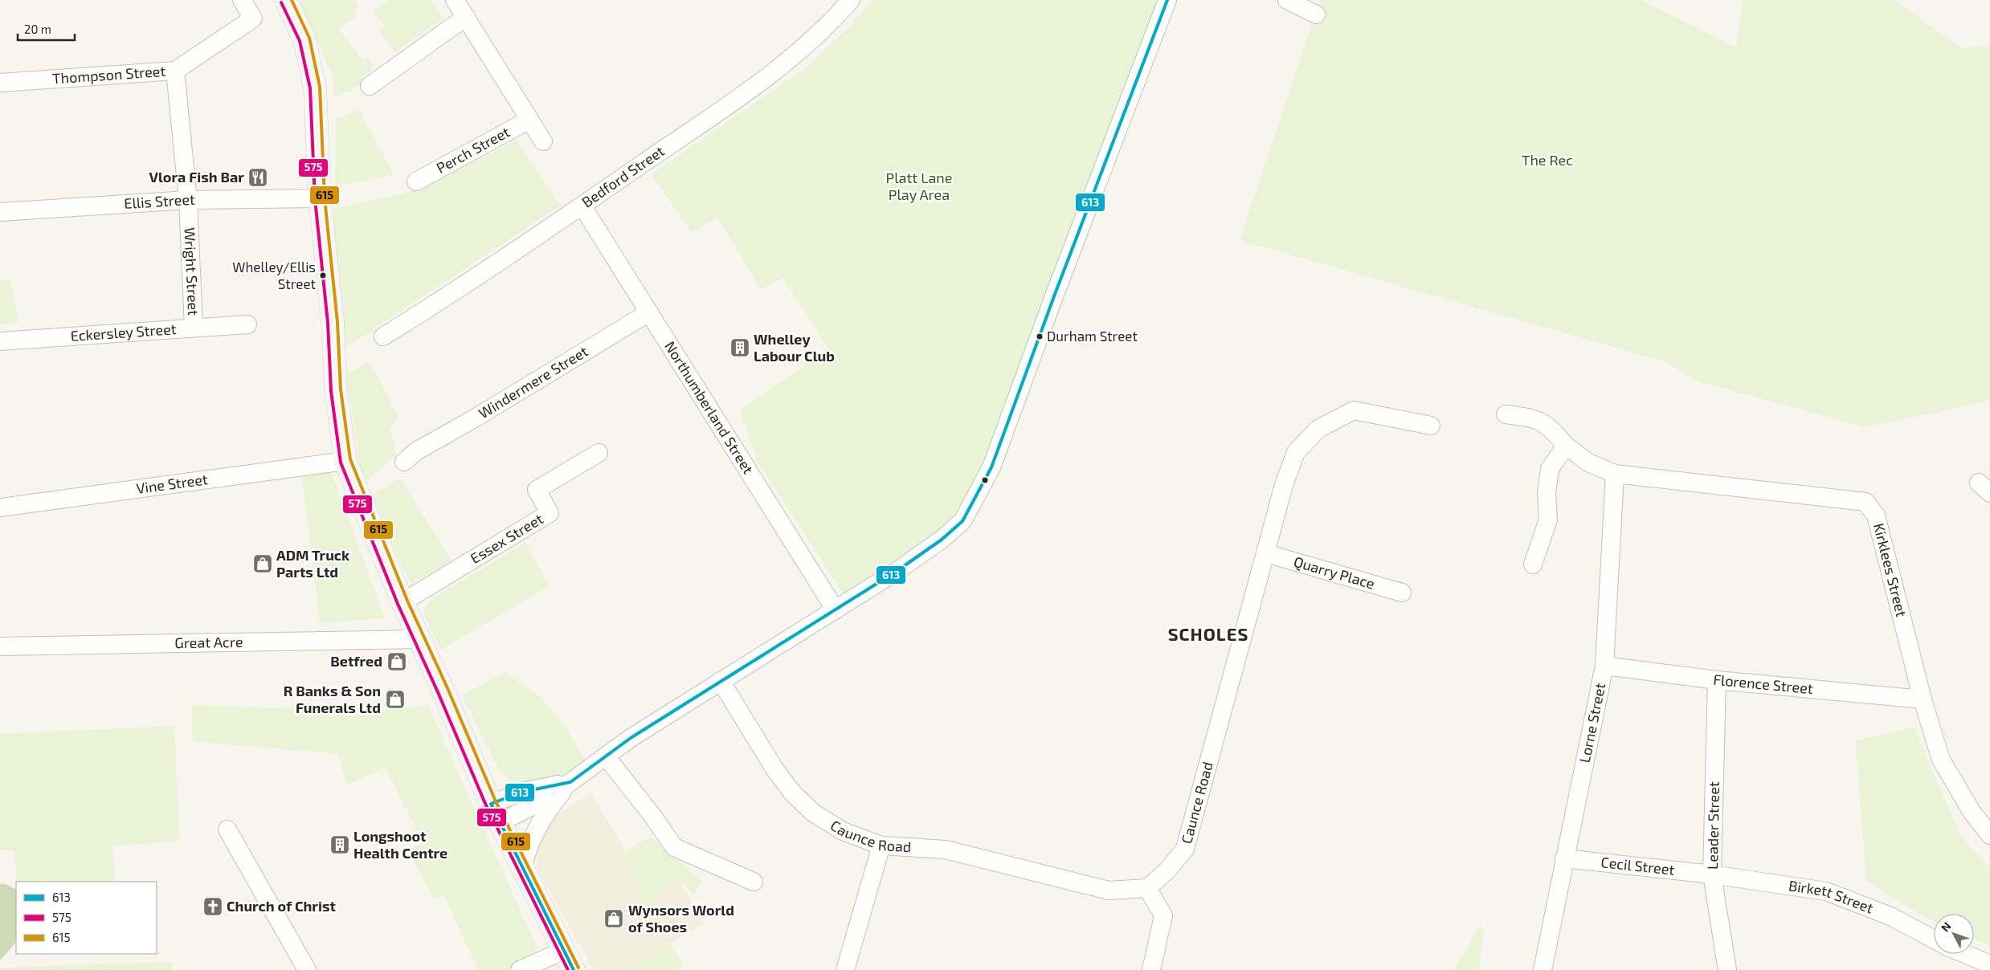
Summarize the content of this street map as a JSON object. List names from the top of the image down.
{
  "streets": {
    "street": [
      "Thompson Street",
      "Perch Street",
      "Bedford Street",
      "Ellis Street",
      "Wright Street",
      "Eckersley Street",
      "Windermere Street",
      "Northumberland Street",
      "Vine Street",
      "Essex Street",
      "Kirklees Street",
      "Quarry Place",
      "Great Acre",
      "Florence Street",
      "Lorne Street",
      "Caunce Road",
      "Leader Street",
      "Cecil Street",
      "Birkett Street"
    ]
  },
  "crossings": [
    ["Thompson Street", "Wright Street"],
    ["Bedford Street", "Northumberland Street"],
    ["Ellis Street", "Wright Street"],
    ["Wright Street", "Eckersley Street"],
    ["Windermere Street", "Northumberland Street"],
    ["Kirklees Street", "Florence Street"],
    ["Kirklees Street", "Lorne Street"],
    ["Quarry Place", "Caunce Road"],
    ["Florence Street", "Lorne Street"],
    ["Florence Street", "Leader Street"],
    ["Lorne Street", "Cecil Street"],
    ["Leader Street", "Cecil Street"],
    ["Leader Street", "Birkett Street"],
    ["Cecil Street", "Birkett Street"]
  ],
  "districts": ["SCHOLES"],
  "parks": ["The Rec", "Platt Lane Play Area"],
  "places": {
    "restaurant": ["Vlora Fish Bar"],
    "other": ["Whelley/Ellis Street", "Durham Street"],
    "building": ["Whelley Labour Club", "Longshoot Health Centre"],
    "shop": [
      "ADM Truck Parts Ltd",
      "Betfred",
      "R Banks & Son Funerals Ltd",
      "Wynsors World of Shoes"
    ],
    "church": ["Church of Christ"]
  },
  "lines": ["transit line 613", "transit line 615", "transit line 575"],
  "legend": ["613", "575", "615"],
  "scale_bar": "20 m",
  "north": "top left"
}
